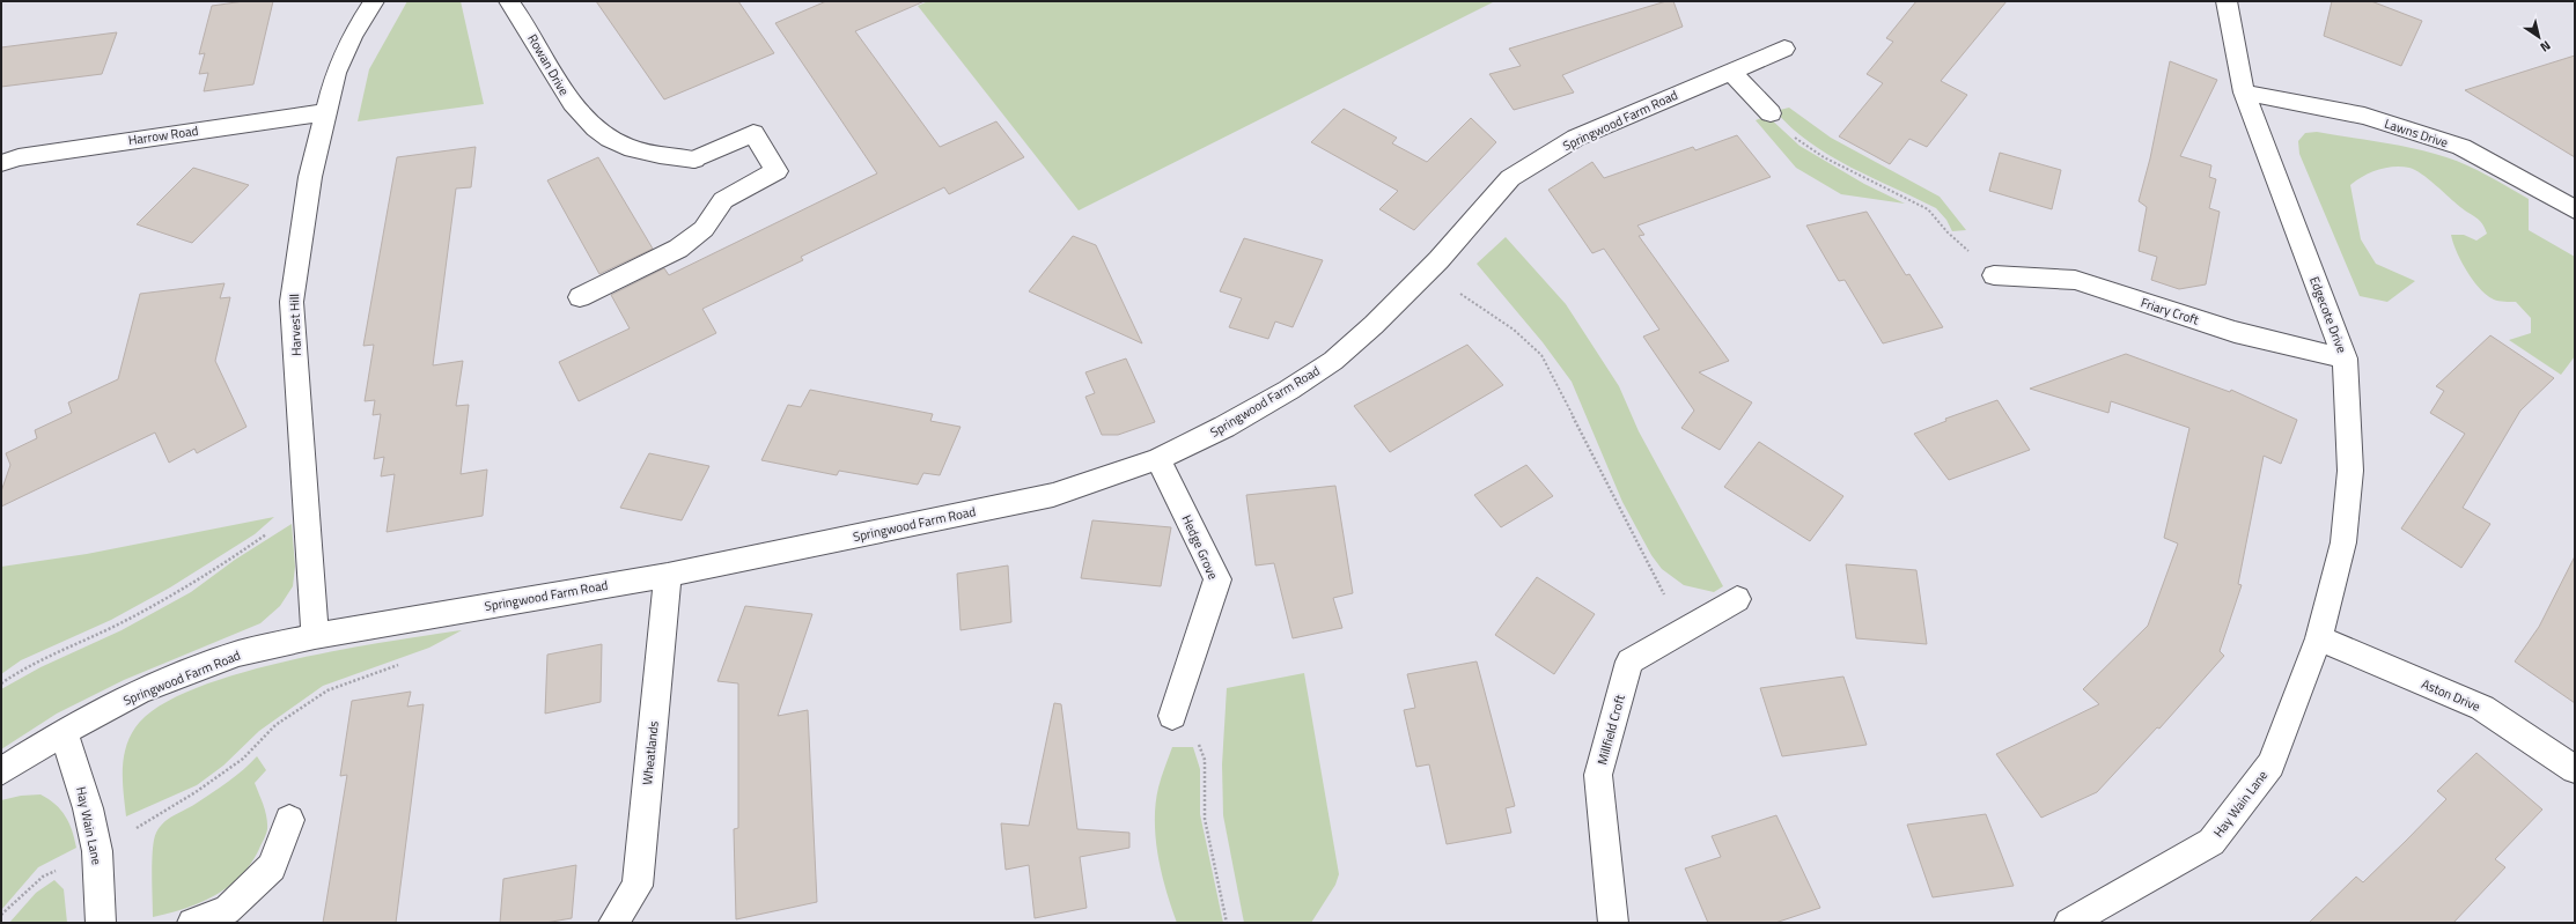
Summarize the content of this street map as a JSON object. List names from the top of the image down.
{
  "streets": {
    "street": [
      "Rowan Drive",
      "Springwood Farm Road",
      "Lawns Drive",
      "Harrow Road",
      "Friary Croft",
      "Edgecote Drive",
      "Harvest Hill",
      "Hedge Grove",
      "Aston Drive",
      "Millfield Croft",
      "Wheatlands",
      "Hay Wain Lane"
    ]
  },
  "crossings": [
    ["Springwood Farm Road", "Harvest Hill"],
    ["Springwood Farm Road", "Hedge Grove"],
    ["Springwood Farm Road", "Wheatlands"],
    ["Springwood Farm Road", "Hay Wain Lane"],
    ["Lawns Drive", "Edgecote Drive"],
    ["Harrow Road", "Harvest Hill"],
    ["Friary Croft", "Edgecote Drive"],
    ["Edgecote Drive", "Aston Drive"],
    ["Edgecote Drive", "Hay Wain Lane"],
    ["Aston Drive", "Hay Wain Lane"]
  ],
  "north": "bottom right"
}
